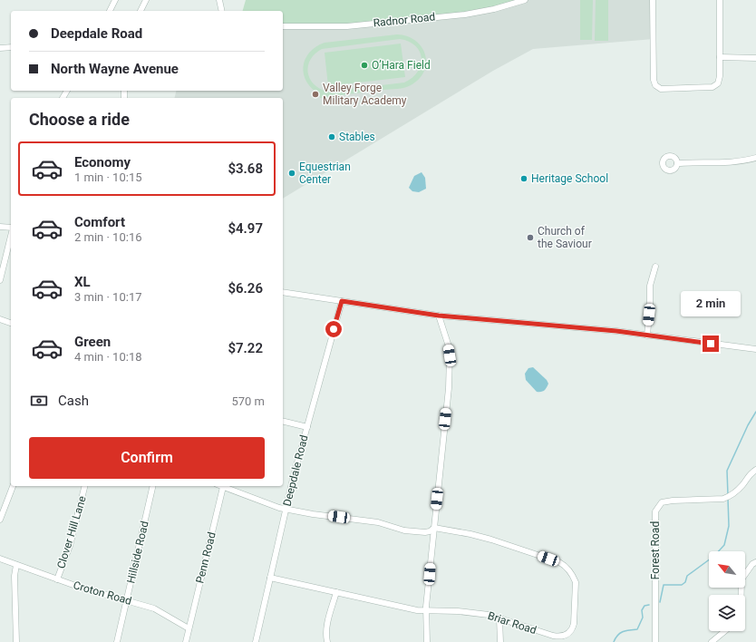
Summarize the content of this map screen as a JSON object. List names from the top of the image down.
{
  "streets": {
    "street": [
      "Radnor Road",
      "Deepdale Road",
      "Clover Hill Lane",
      "Forest Road",
      "Hillside Road",
      "Penn Road",
      "Croton Road",
      "Briar Road"
    ]
  },
  "crossings": [
    ["Deepdale Road", "Briar Road"],
    ["Clover Hill Lane", "Croton Road"],
    ["Hillside Road", "Croton Road"],
    ["Penn Road", "Croton Road"]
  ],
  "places": [
    "O’Hara Field",
    "Valley Forge Military Academy",
    "Stables",
    "Equestrian Center",
    "Heritage School",
    "Church of the Saviour"
  ],
  "north": "top left",
  "page": {
    "banner": ["Deepdale Road", "North Wayne Avenue"],
    "heading": "Choose a ride",
    "list": [
      {
        "name": "Economy",
        "note": "1 min · 10:15",
        "value": "$3.68"
      },
      {
        "name": "Comfort",
        "note": "2 min · 10:16",
        "value": "$4.97"
      },
      {
        "name": "XL",
        "note": "3 min · 10:17",
        "value": "$6.26"
      },
      {
        "name": "Green",
        "note": "4 min · 10:18",
        "value": "$7.22"
      }
    ],
    "bubble": "2 min",
    "pay": ["Cash", "570 m"],
    "buttons": "Confirm"
  }
}
